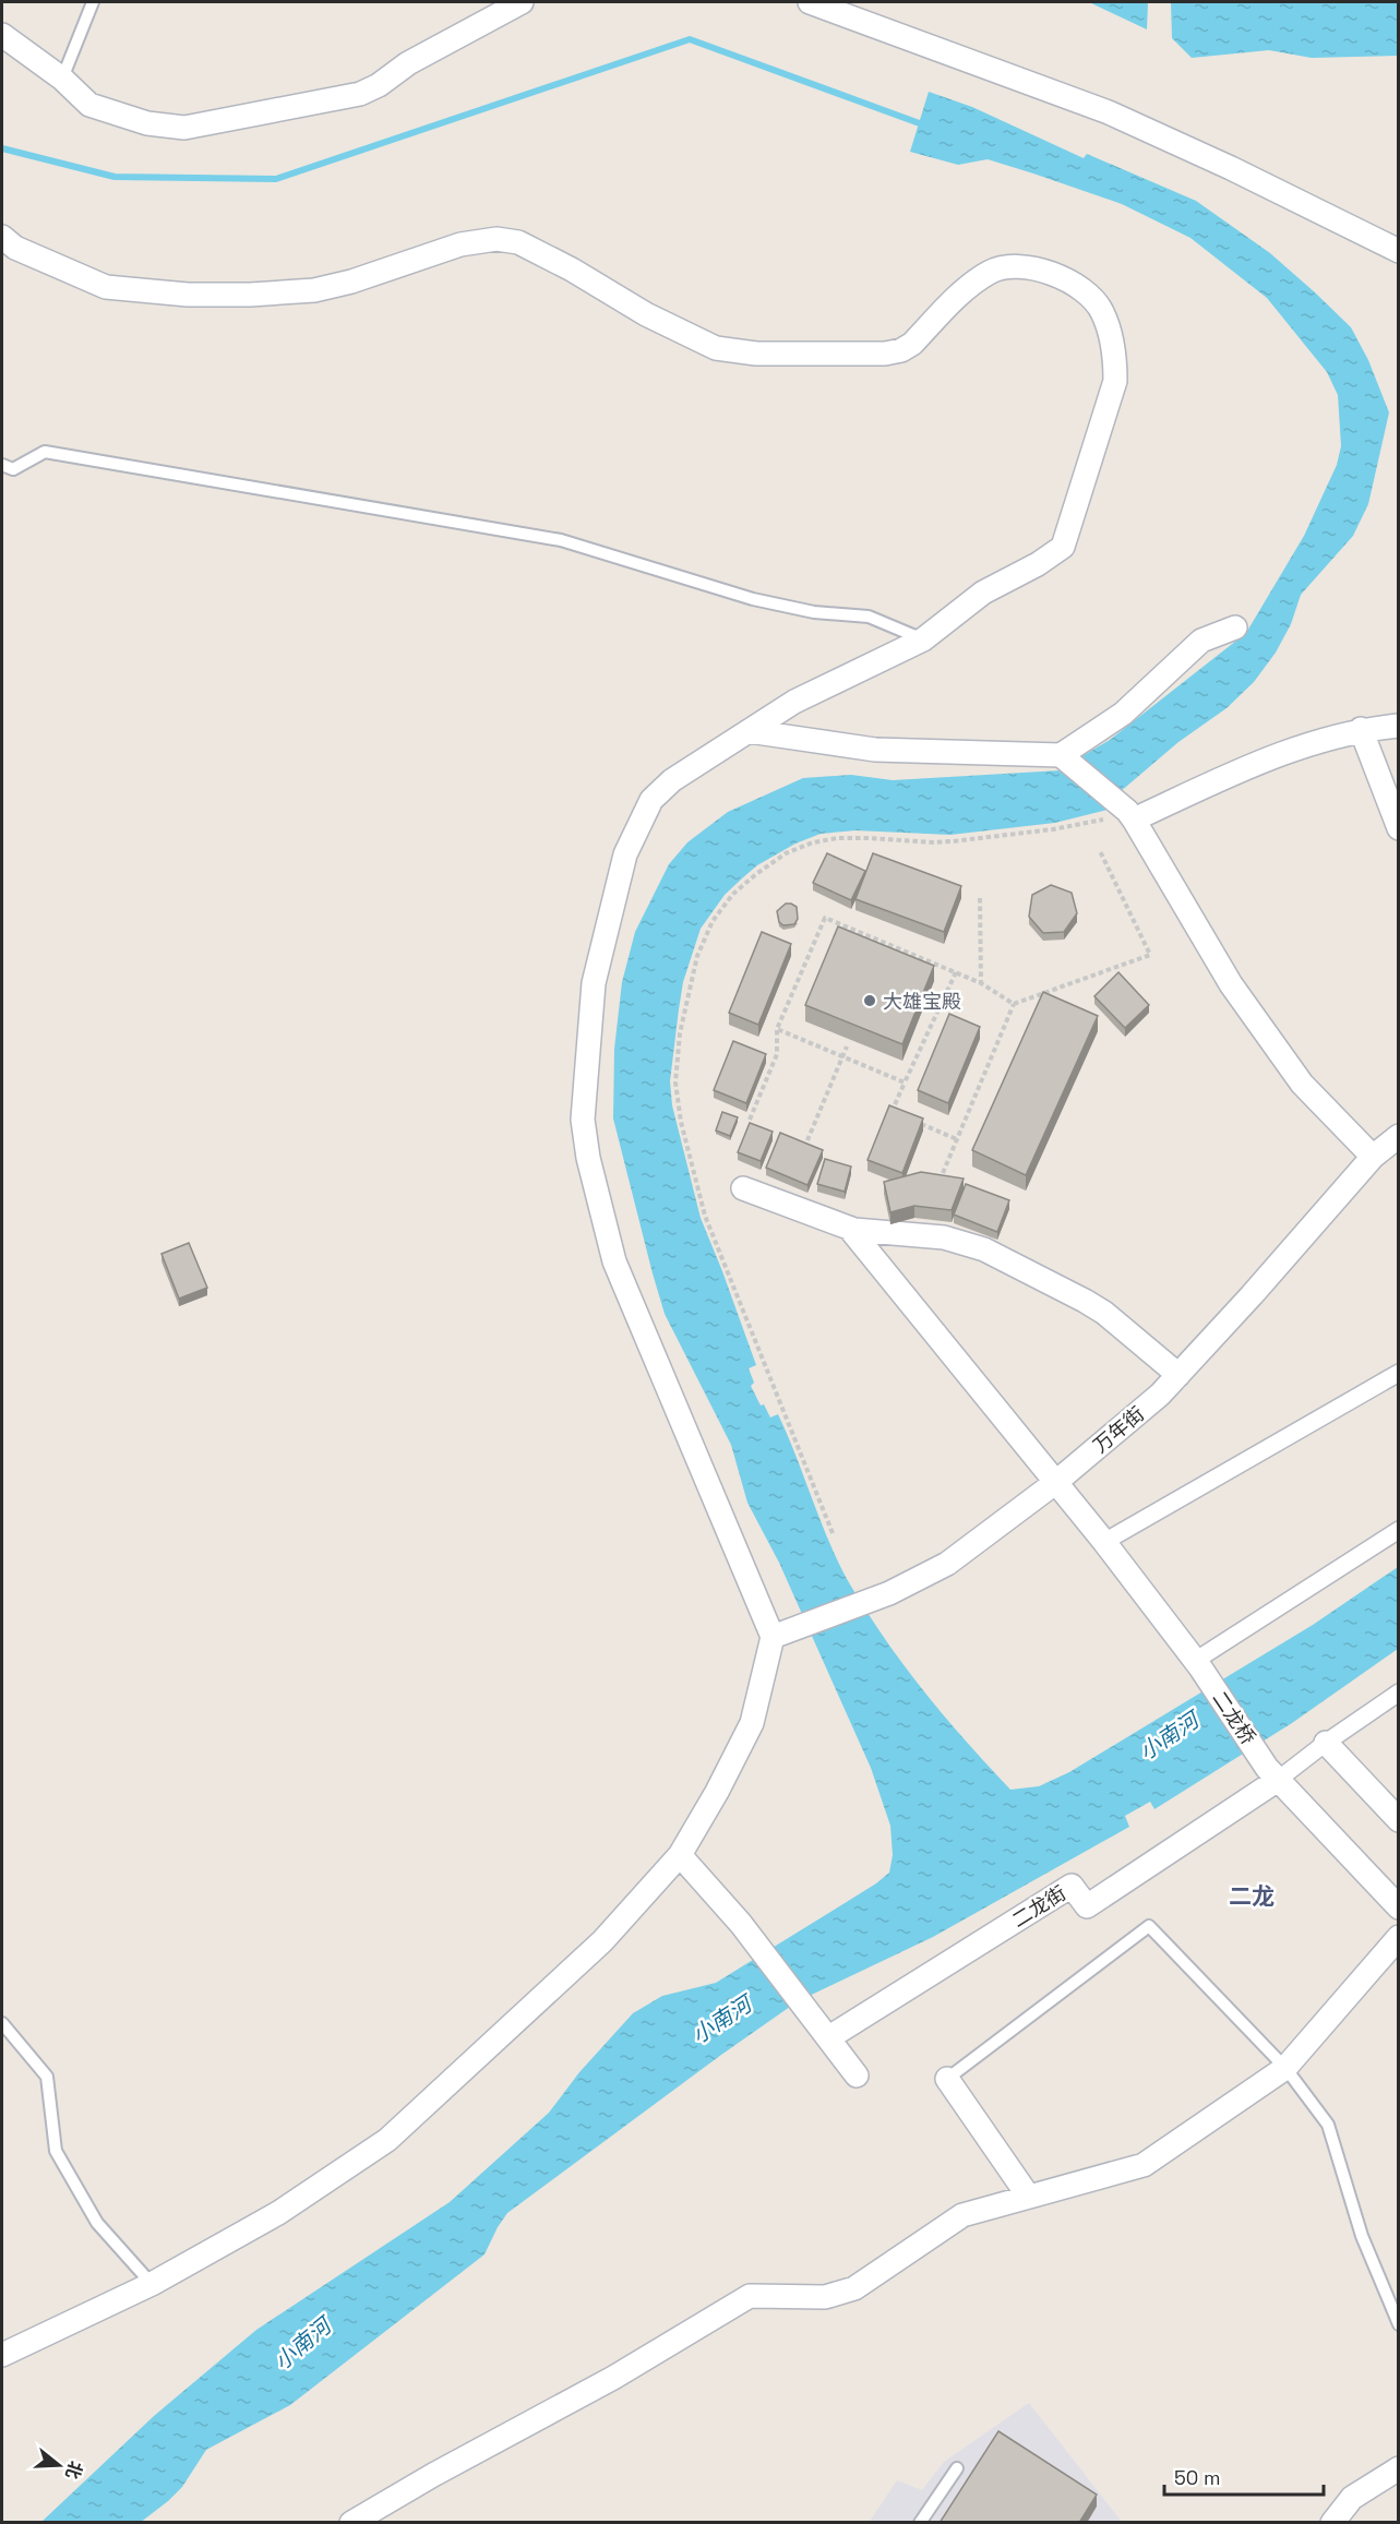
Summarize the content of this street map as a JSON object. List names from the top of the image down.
{
  "streets": {
    "street": ["万年街", "二龙桥", "二龙街"]
  },
  "crossings": [
    ["万年街", "二龙桥"],
    ["二龙桥", "二龙街"]
  ],
  "districts": ["二龙"],
  "water": ["小南河"],
  "places": ["大雄宝殿"],
  "scale_bar": "50 m",
  "north": "right"
}
